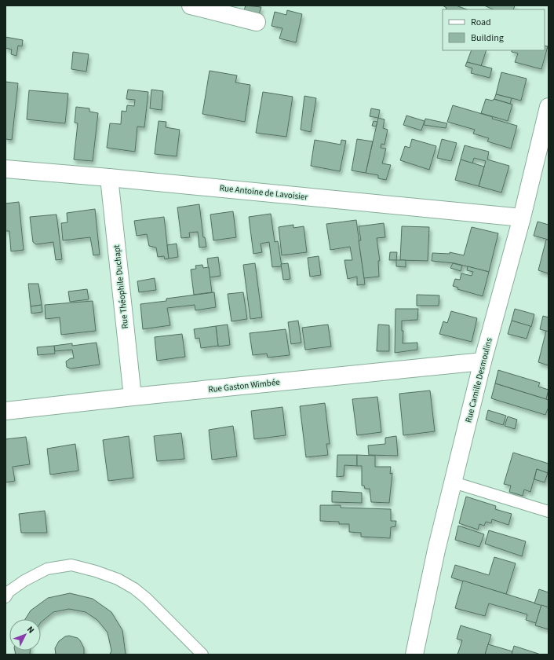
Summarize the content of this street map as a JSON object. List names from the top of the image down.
{
  "streets": {
    "street": [
      "Rue Antoine de Lavoisier",
      "Rue Théophile Duchapt",
      "Rue Camille Desmoulins",
      "Rue Gaston Wimbée"
    ]
  },
  "crossings": [
    ["Rue Antoine de Lavoisier", "Rue Théophile Duchapt"],
    ["Rue Antoine de Lavoisier", "Rue Camille Desmoulins"],
    ["Rue Théophile Duchapt", "Rue Gaston Wimbée"],
    ["Rue Camille Desmoulins", "Rue Gaston Wimbée"]
  ],
  "legend": ["Road", "Building"],
  "north": "top right"
}
